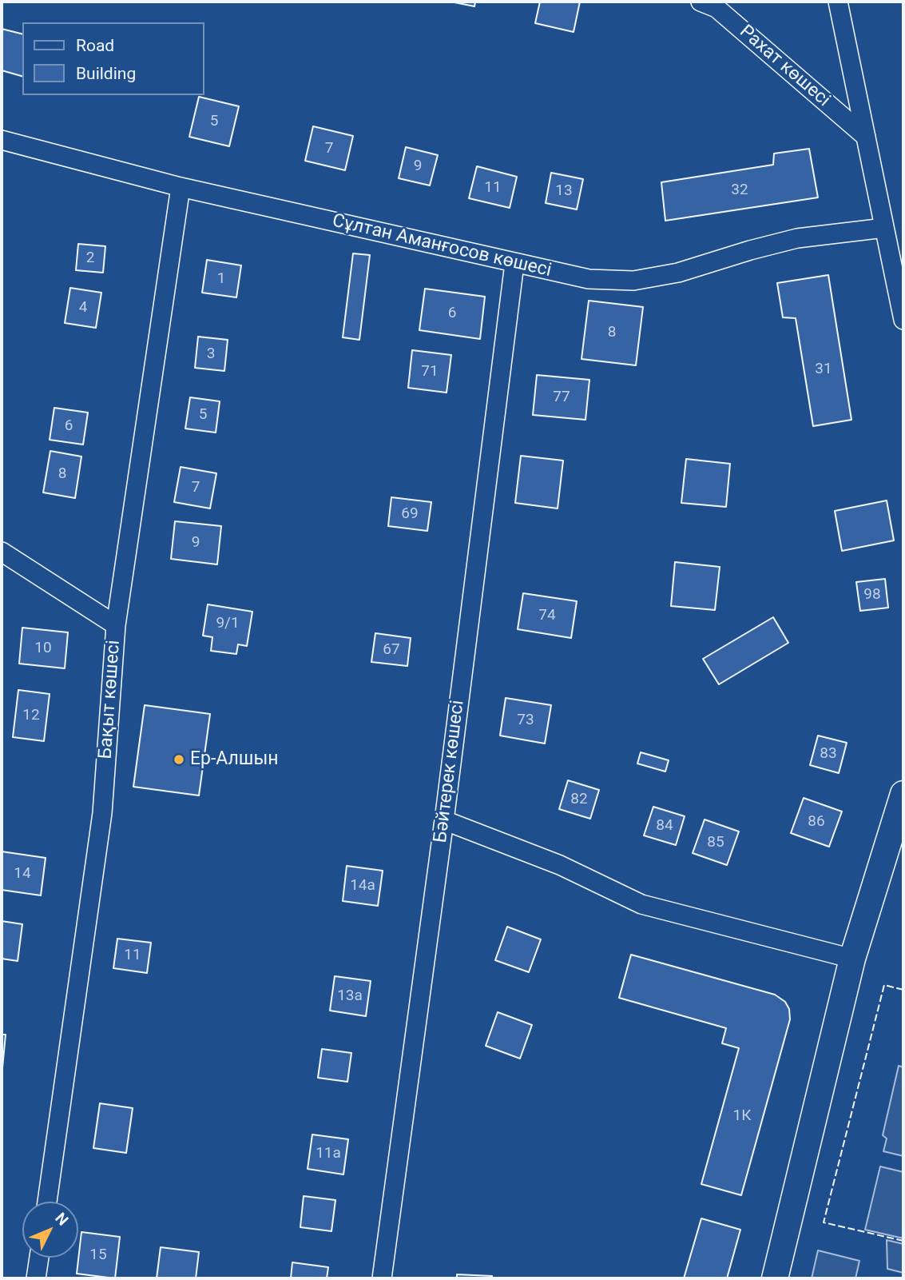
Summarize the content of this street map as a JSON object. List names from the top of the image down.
{
  "streets": {
    "street": [
      "Рахат көшесі",
      "Сұлтан Аманғосов көшесі",
      "Бақыт көшесі",
      "Бәйтерек көшесі"
    ]
  },
  "crossings": [
    ["Сұлтан Аманғосов көшесі", "Бақыт көшесі"],
    ["Сұлтан Аманғосов көшесі", "Бәйтерек көшесі"]
  ],
  "places": ["Ер-Алшын"],
  "house_numbers": [
    "5",
    "7",
    "9",
    "11",
    "32",
    "13",
    "2",
    "1",
    "4",
    "6",
    "8",
    "3",
    "31",
    "71",
    "77",
    "5",
    "6",
    "8",
    "7",
    "69",
    "9",
    "98",
    "74",
    "9/1",
    "10",
    "67",
    "12",
    "73",
    "83",
    "82",
    "86",
    "84",
    "85",
    "14",
    "14а",
    "11",
    "13а",
    "1К",
    "11а",
    "15"
  ],
  "legend": ["Road", "Building"],
  "north": "top right"
}
